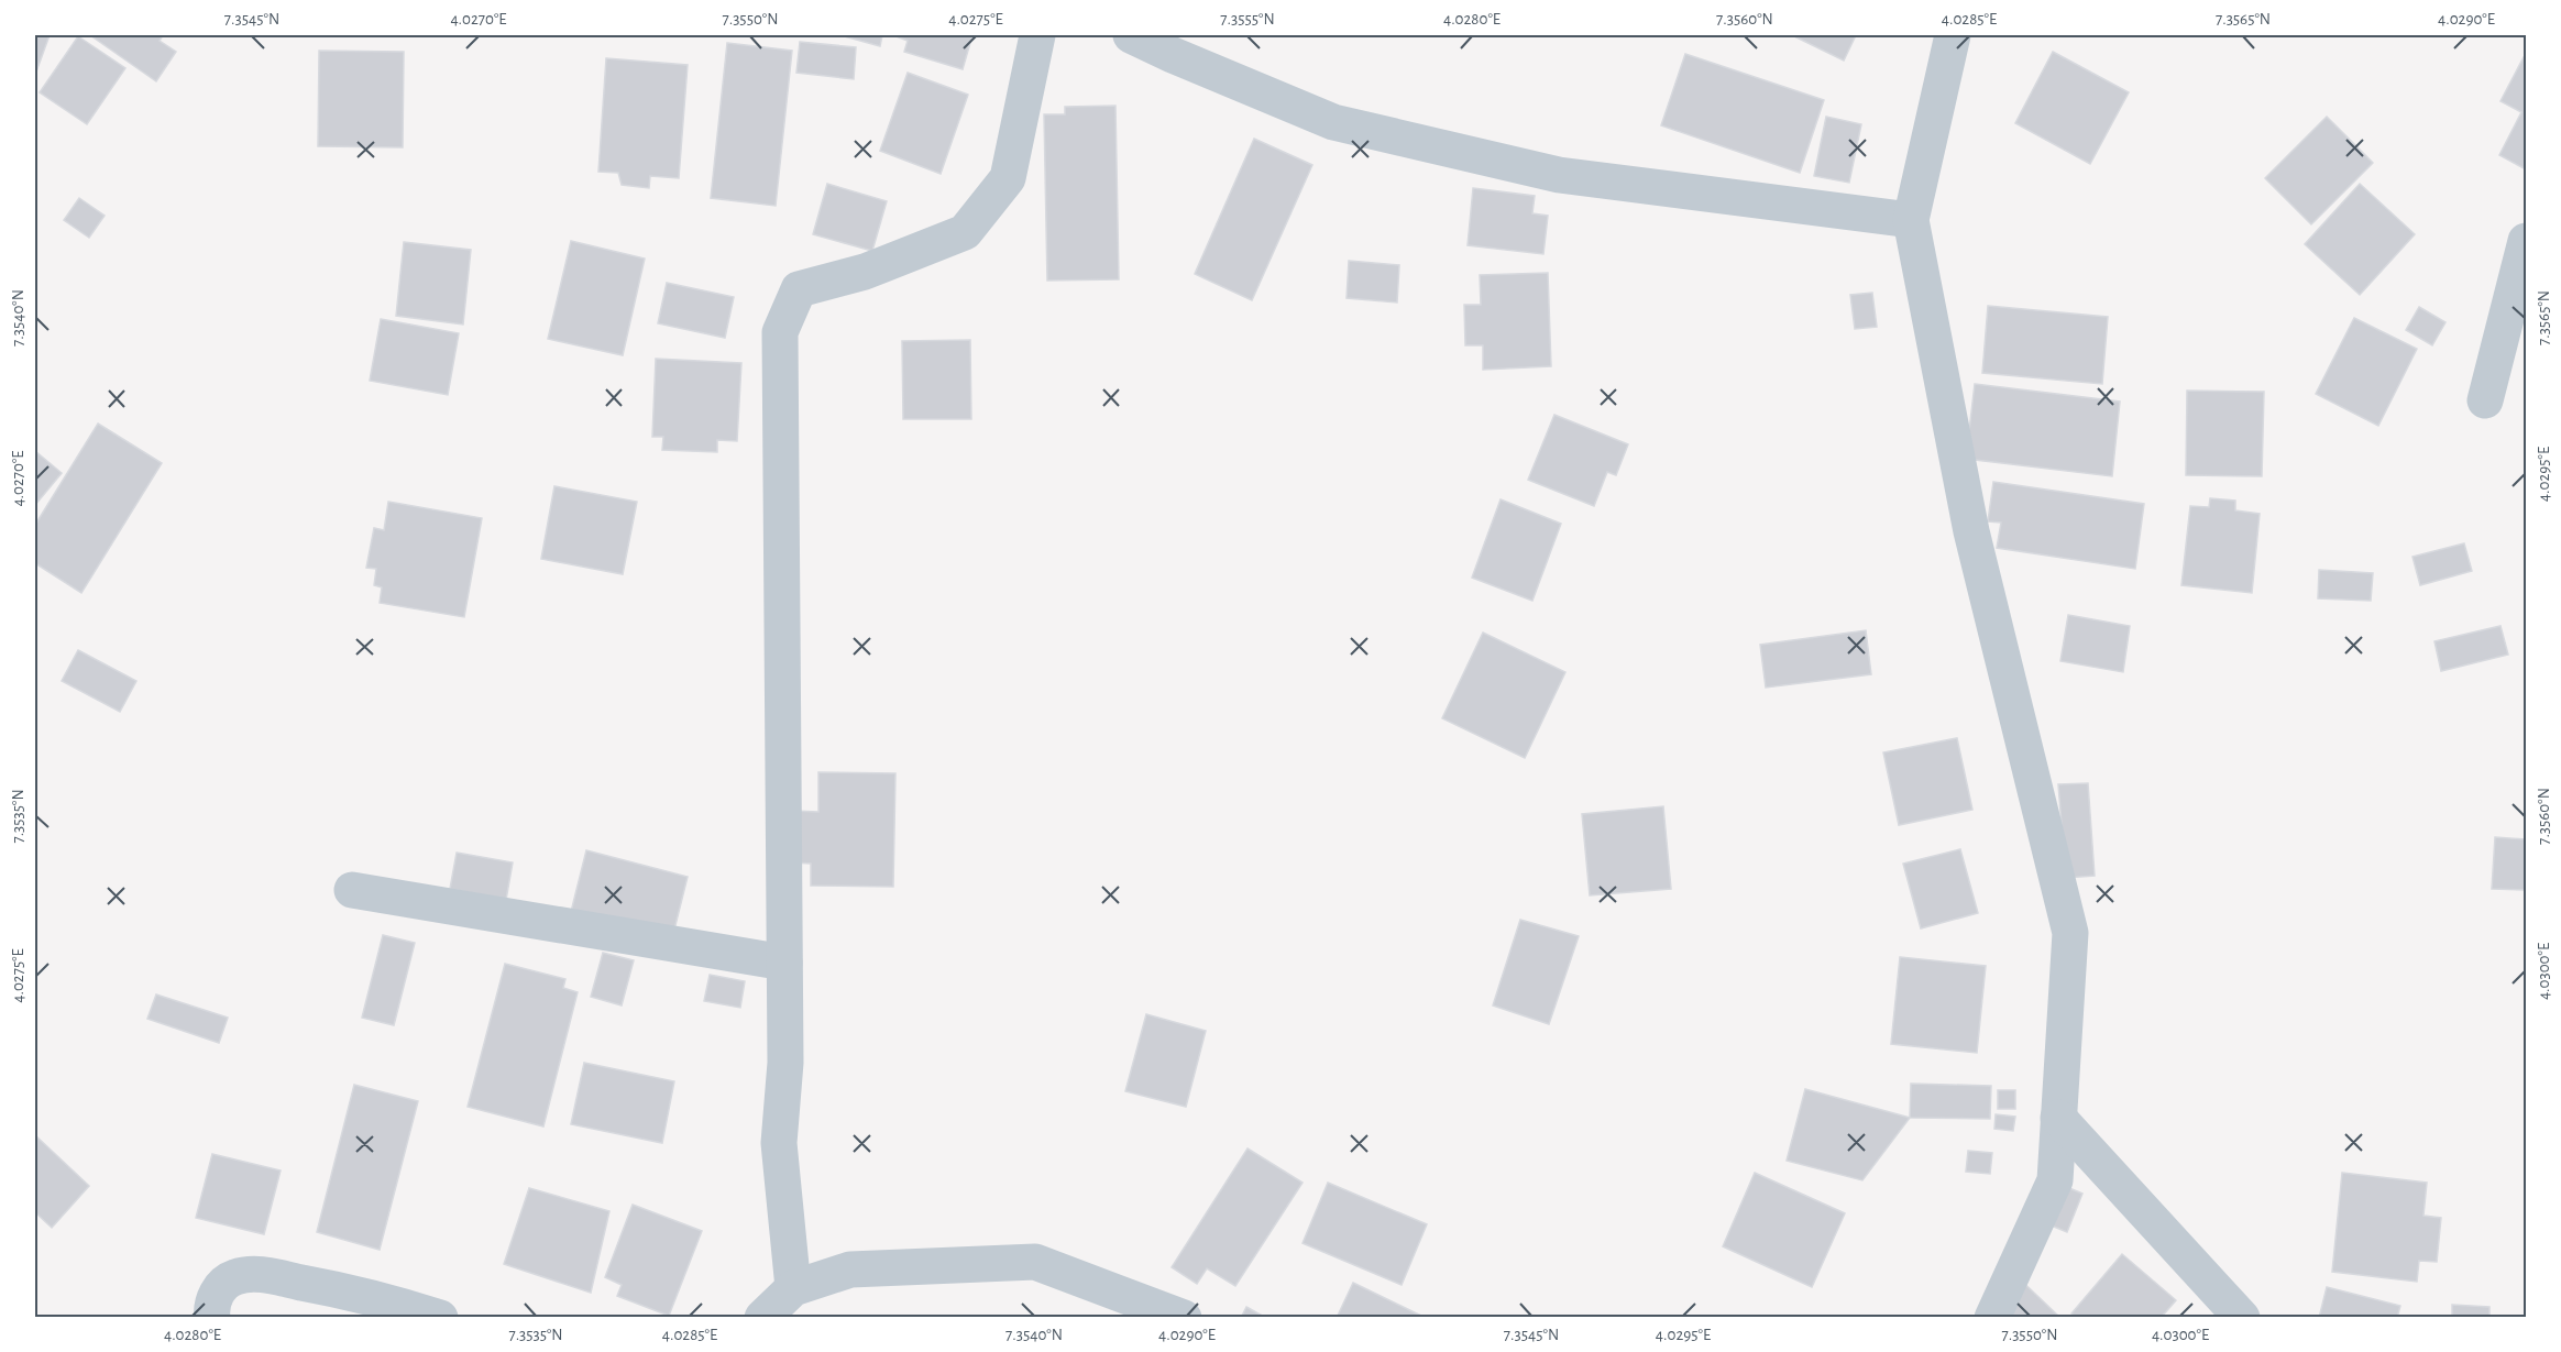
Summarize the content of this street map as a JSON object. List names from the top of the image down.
{
  "coordinates": [
    "7.3545°N",
    "4.0270°E",
    "7.3550°N",
    "4.0275°E",
    "7.3555°N",
    "4.0280°E",
    "7.3560°N",
    "4.0285°E",
    "7.3565°N",
    "4.0290°E",
    "7.3540°N",
    "4.0295°E",
    "7.3535°N",
    "4.0300°E"
  ]
}
